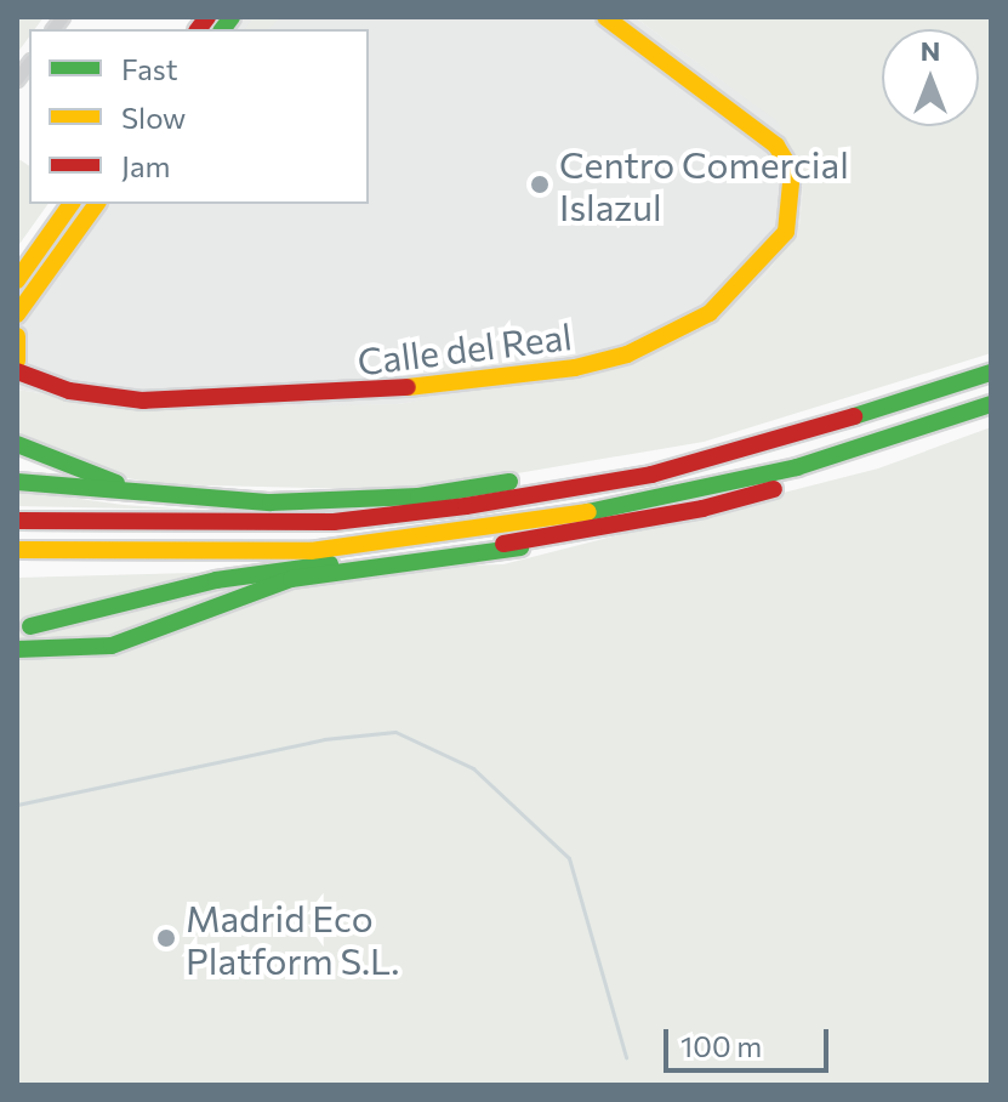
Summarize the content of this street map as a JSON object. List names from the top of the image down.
{
  "streets": {
    "main road": ["Calle del Real"]
  },
  "places": ["Centro Comercial Islazul", "Madrid Eco Platform S.L."],
  "legend": ["Fast", "Slow", "Jam"],
  "scale_bar": "100 m",
  "north": "top"
}
